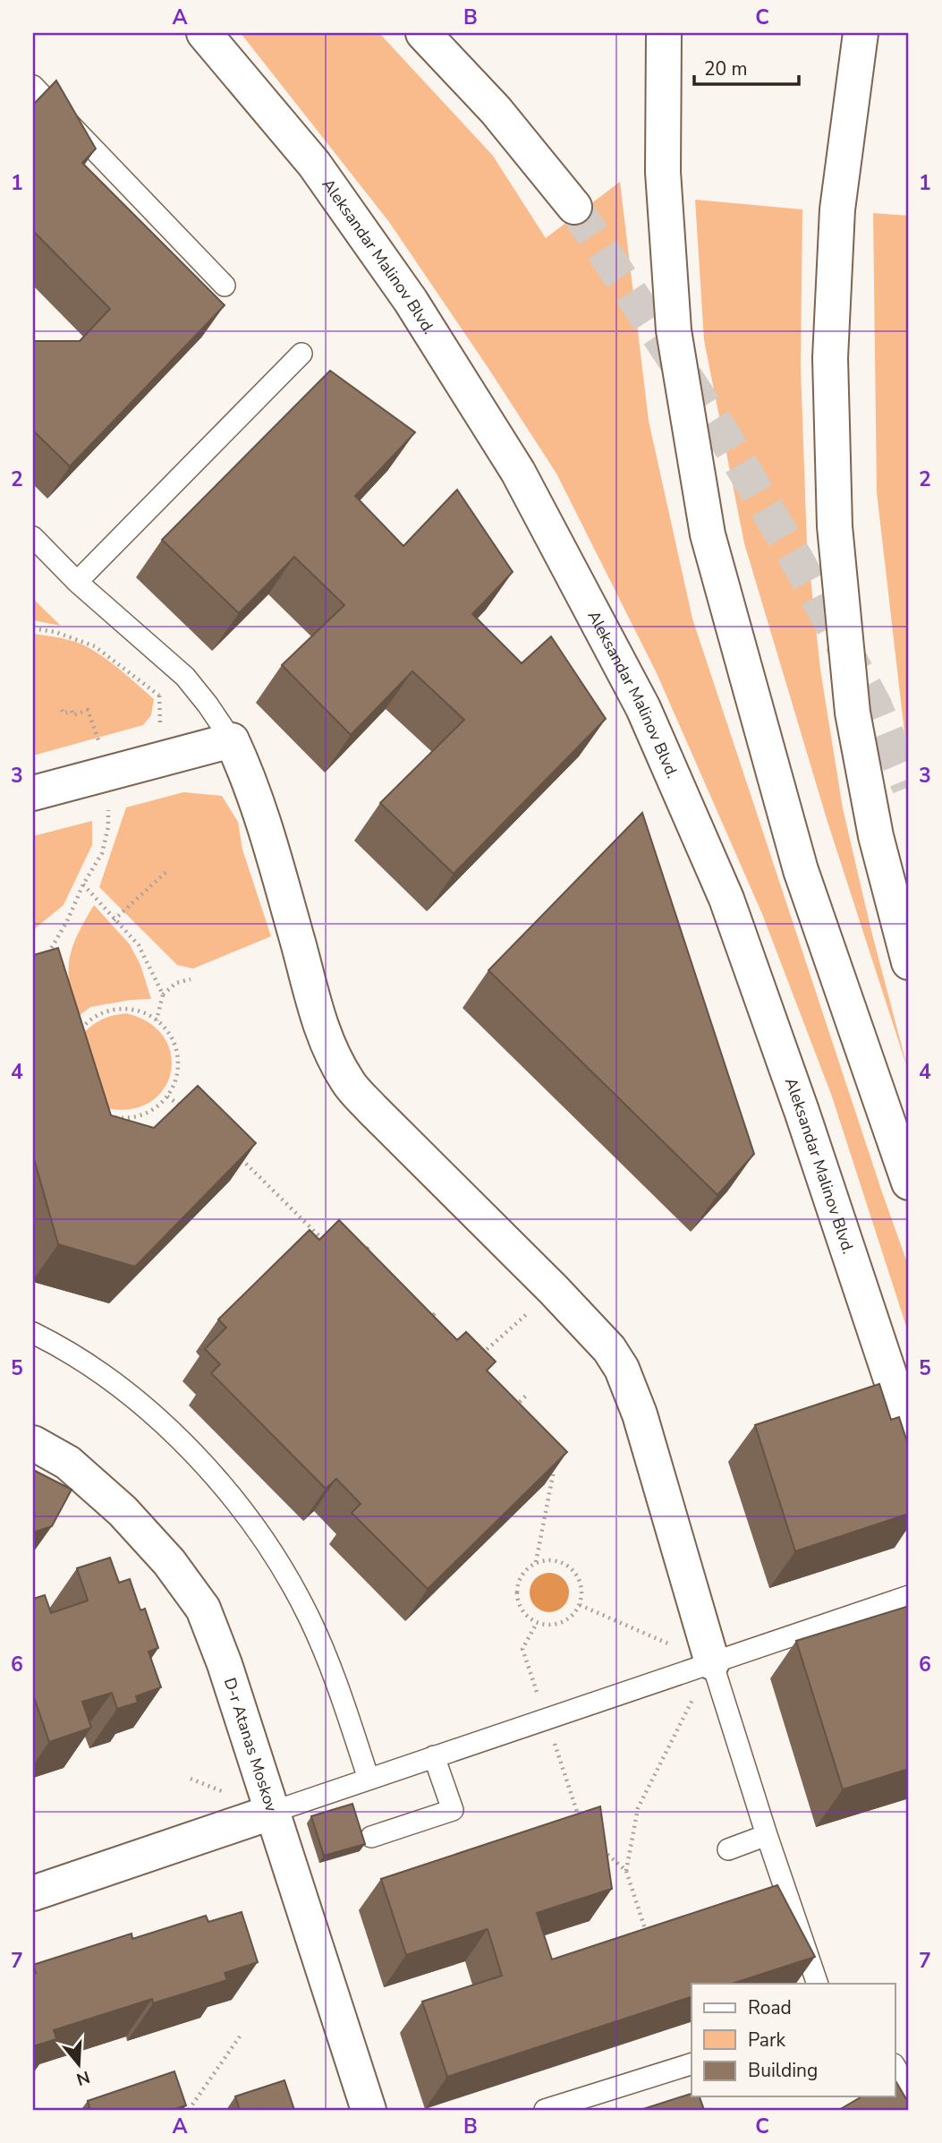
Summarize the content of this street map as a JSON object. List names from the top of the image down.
{
  "streets": {
    "street": ["Aleksandar Malinov Blvd.", "D-r Atanas Moskov"]
  },
  "legend": ["Road", "Park", "Building"],
  "scale_bar": "20 m",
  "north": "bottom",
  "grid": {
    "columns": ["A", "B", "C"],
    "rows": [
      "1",
      "2",
      "3",
      "4",
      "5",
      "6",
      "7"
    ]
  }
}
